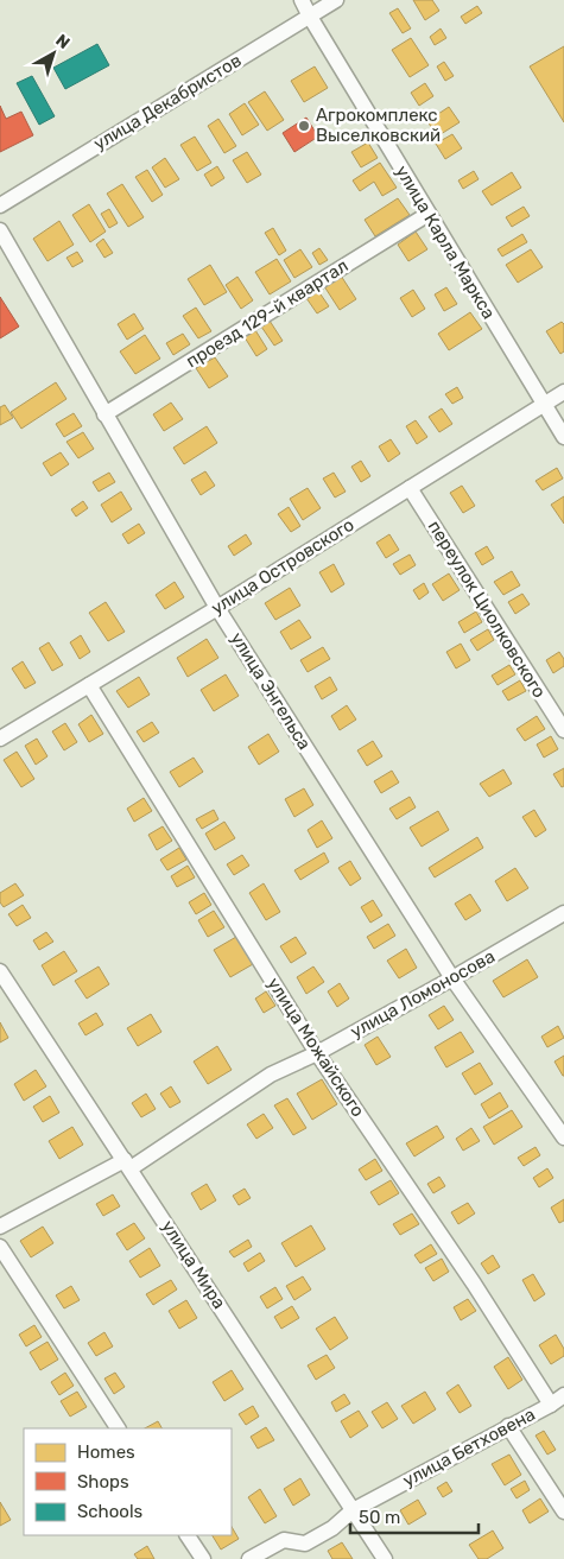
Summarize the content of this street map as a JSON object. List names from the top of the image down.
{
  "streets": {
    "street": [
      "улица Декабристов",
      "улица Карла Маркса",
      "проезд 129-й квартал",
      "улица Островского",
      "переулок Циолковского",
      "улица Энгельса",
      "улица Ломоносова",
      "улица Можайского",
      "улица Мира",
      "улица Бетховена"
    ]
  },
  "crossings": [
    ["улица Декабристов", "улица Карла Маркса"],
    ["улица Карла Маркса", "проезд 129-й квартал"],
    ["улица Карла Маркса", "улица Островского"],
    ["проезд 129-й квартал", "улица Энгельса"],
    ["улица Островского", "переулок Циолковского"],
    ["улица Островского", "улица Энгельса"],
    ["улица Островского", "улица Можайского"],
    ["улица Энгельса", "улица Ломоносова"],
    ["улица Ломоносова", "улица Можайского"],
    ["улица Ломоносова", "улица Мира"],
    ["улица Можайского", "улица Бетховена"],
    ["улица Мира", "улица Бетховена"]
  ],
  "places": ["Агрокомплекс Выселковский"],
  "legend": ["Homes", "Shops", "Schools"],
  "scale_bar": "50 m",
  "north": "top right"
}
